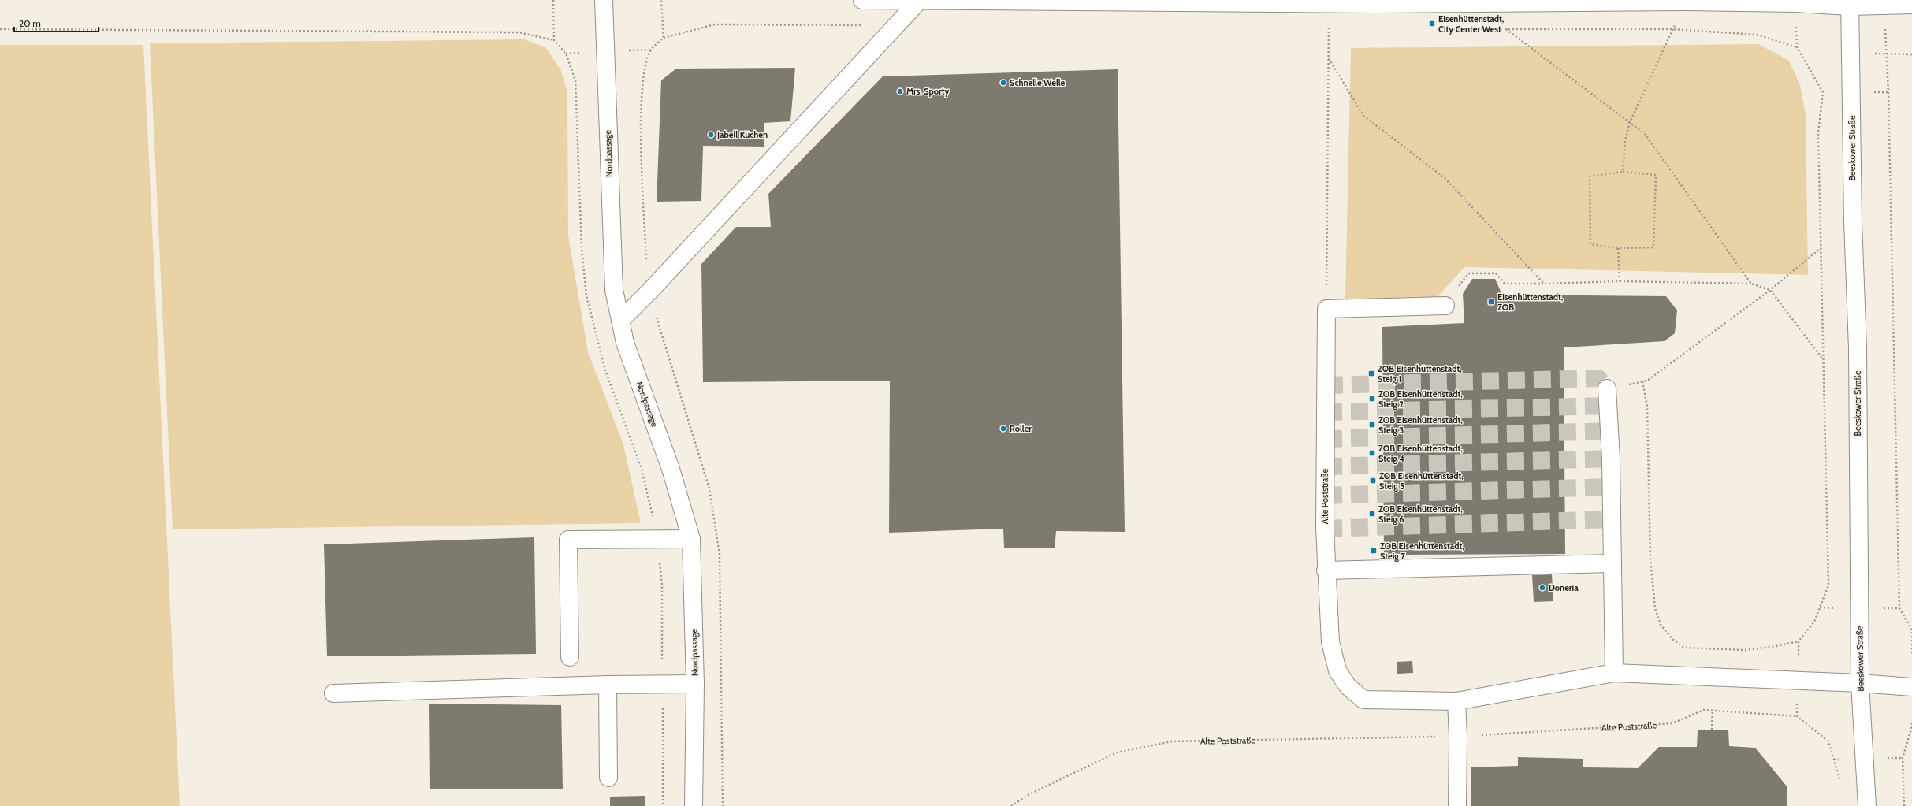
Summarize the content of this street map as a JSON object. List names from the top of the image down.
{
  "streets": {
    "street": ["Beeskower Straße", "Nordpassage", "Alte Poststraße"]
  },
  "crossings": [
    ["Beeskower Straße", "Alte Poststraße"]
  ],
  "places": {
    "transit": [
      "Eisenhüttenstadt, City Center West",
      "Eisenhüttenstadt, ZOB",
      "ZOB Eisenhüttenstadt, Steig 1",
      "ZOB Eisenhüttenstadt, Steig 2",
      "ZOB Eisenhüttenstadt, Steig 3",
      "ZOB Eisenhüttenstadt, Steig 4",
      "ZOB Eisenhüttenstadt, Steig 5",
      "ZOB Eisenhüttenstadt, Steig 6",
      "ZOB Eisenhüttenstadt, Steig 7"
    ],
    "other": [
      "Schnelle Welle",
      "Mrs. Sporty",
      "Jabell Küchen",
      "Roller",
      "Döneria"
    ]
  },
  "scale_bar": "20 m"
}
